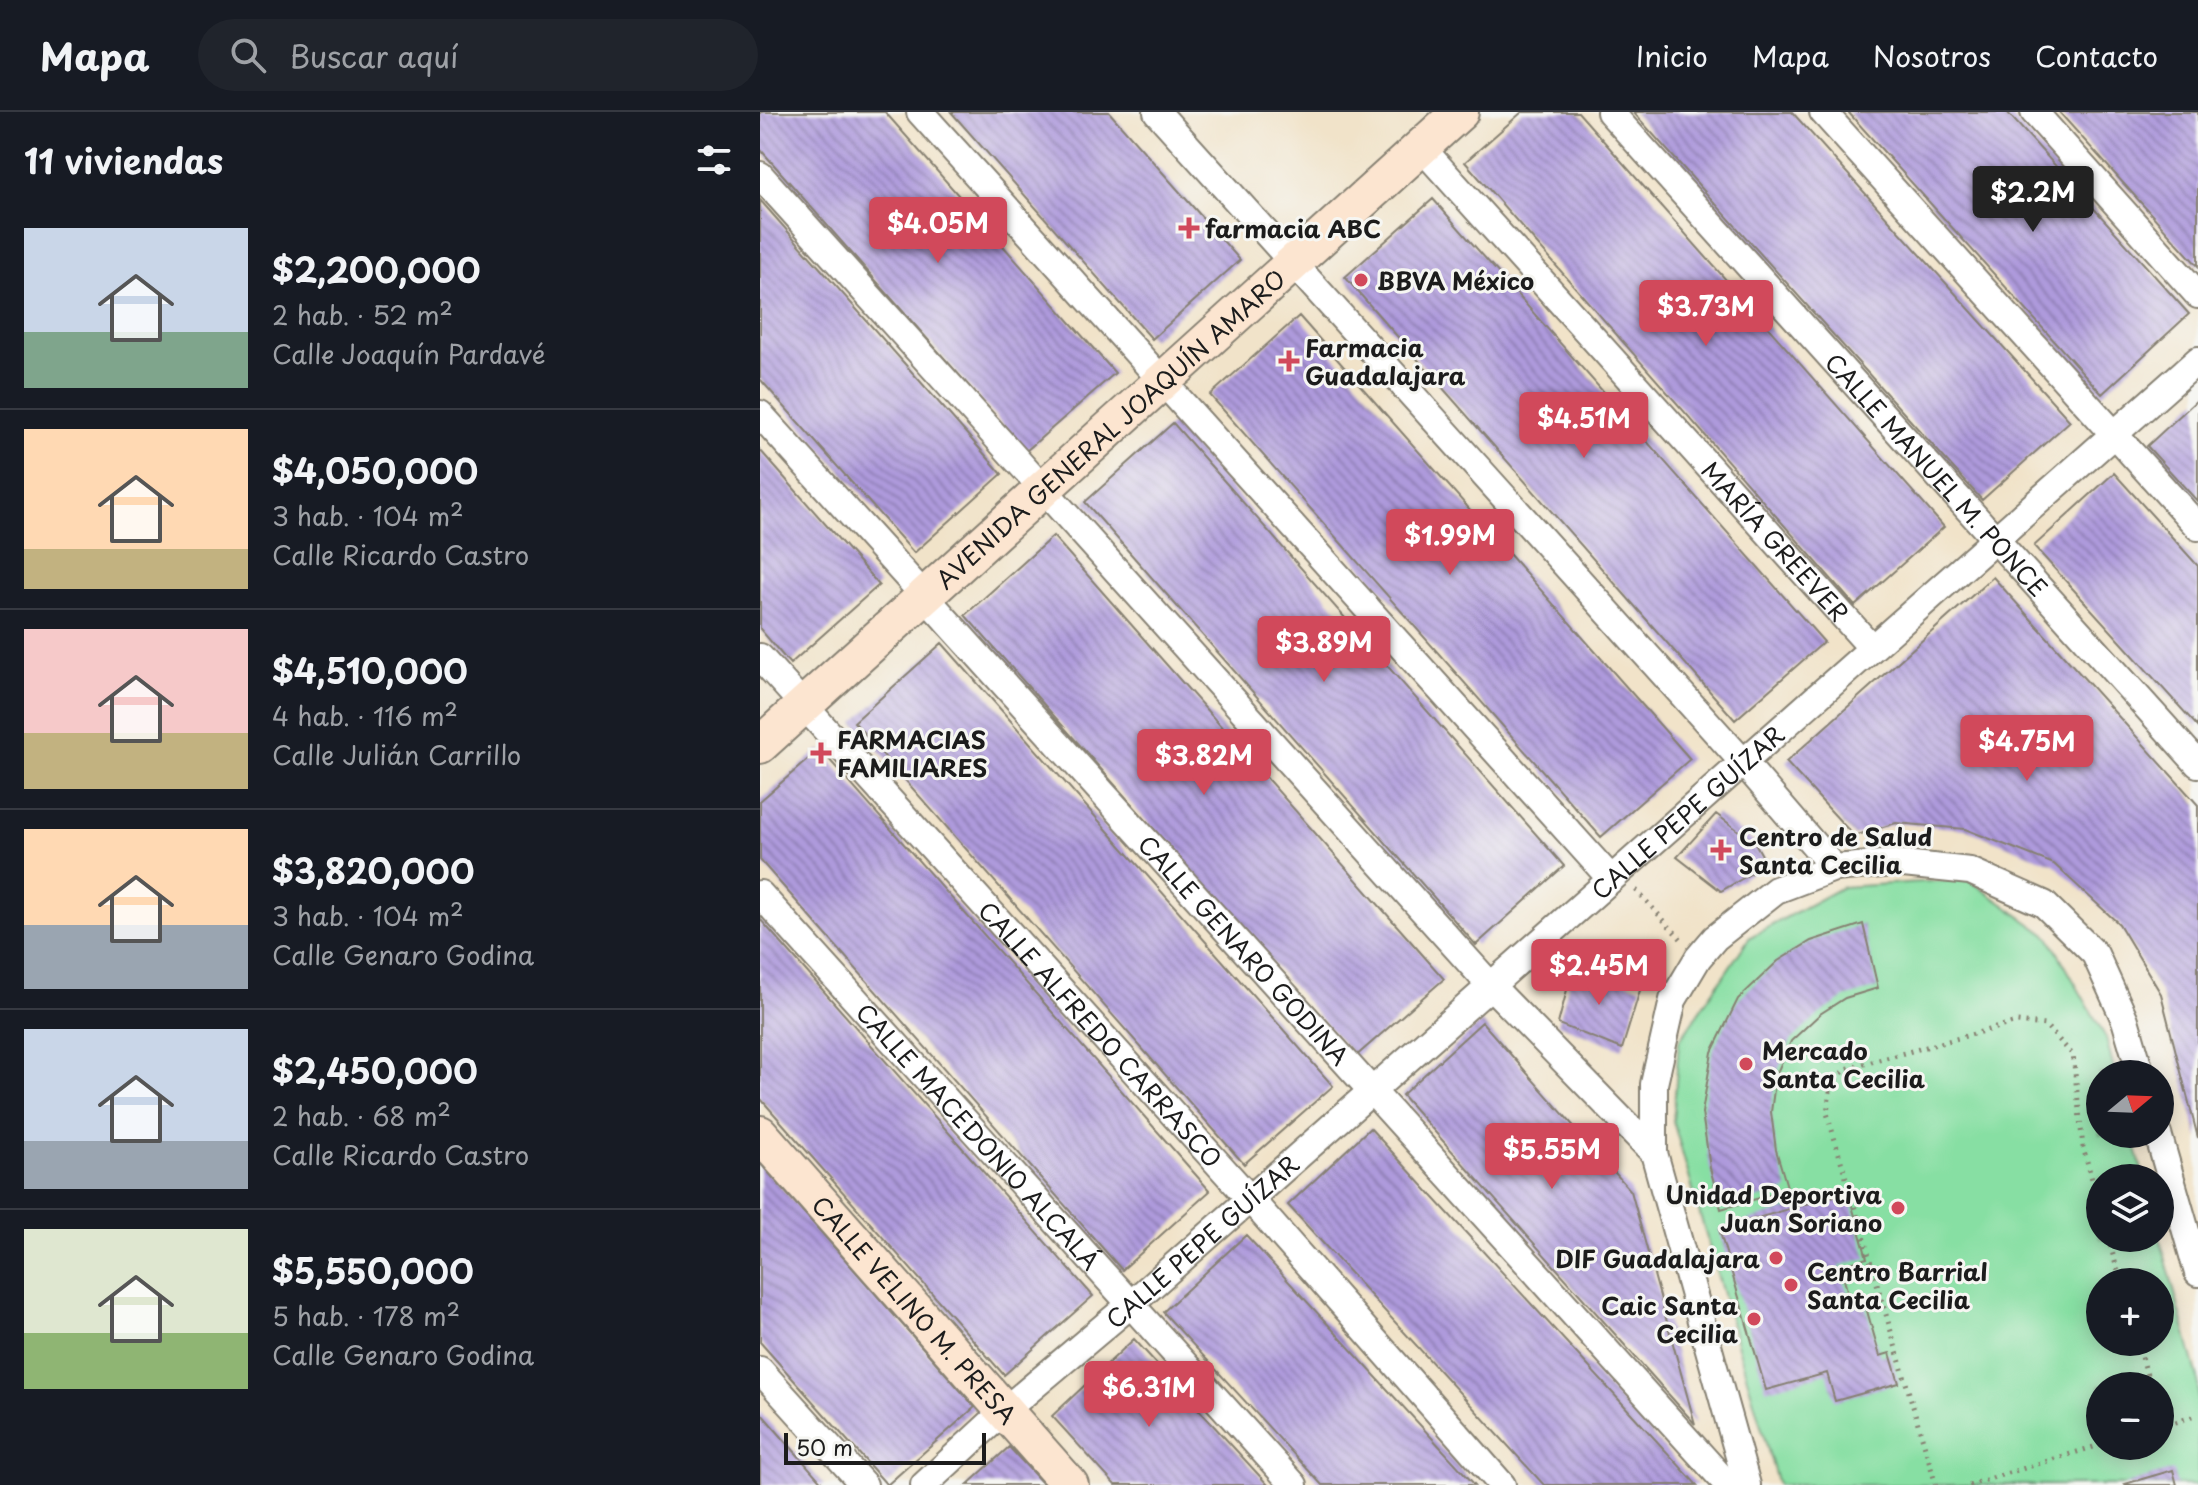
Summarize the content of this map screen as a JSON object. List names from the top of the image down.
{
  "streets": {
    "street": [
      "AVENIDA GENERAL JOAQUÍN AMARO",
      "CALLE MANUEL M. PONCE",
      "MARÍA GREEVER",
      "CALLE PEPE GUÍZAR",
      "CALLE GENARO GODINA",
      "CALLE ALFREDO CARRASCO",
      "CALLE MACEDONIO ALCALÁ",
      "CALLE VELINO M. PRESA"
    ]
  },
  "crossings": [
    ["AVENIDA GENERAL JOAQUÍN AMARO", "MARÍA GREEVER"],
    ["AVENIDA GENERAL JOAQUÍN AMARO", "CALLE GENARO GODINA"],
    ["AVENIDA GENERAL JOAQUÍN AMARO", "CALLE ALFREDO CARRASCO"],
    ["CALLE MANUEL M. PONCE", "CALLE PEPE GUÍZAR"],
    ["MARÍA GREEVER", "CALLE PEPE GUÍZAR"],
    ["CALLE PEPE GUÍZAR", "CALLE GENARO GODINA"],
    ["CALLE PEPE GUÍZAR", "CALLE ALFREDO CARRASCO"],
    ["CALLE PEPE GUÍZAR", "CALLE MACEDONIO ALCALÁ"],
    ["CALLE PEPE GUÍZAR", "CALLE VELINO M. PRESA"]
  ],
  "places": {
    "health": [
      "farmacia ABC",
      "Farmacia Guadalajara",
      "FARMACIAS FAMILIARES",
      "Centro de Salud Santa Cecilia"
    ],
    "other": [
      "BBVA México",
      "Mercado Santa Cecilia",
      "Unidad Deportiva Juan Soriano",
      "DIF Guadalajara",
      "Centro Barrial Santa Cecilia",
      "Caic Santa Cecilia"
    ]
  },
  "scale_bar": "50 m",
  "north": "right",
  "page": {
    "header": "Mapa",
    "search": "Buscar aquí",
    "nav": [
      "Inicio",
      "Mapa",
      "Nosotros",
      "Contacto"
    ],
    "heading": "11 viviendas",
    "price": [
      "$2.2M",
      "$4.05M",
      "$3.73M",
      "$4.51M",
      "$1.99M",
      "$3.89M",
      "$4.75M",
      "$3.82M",
      "$2.45M",
      "$5.55M",
      "$6.31M"
    ],
    "list": [
      {
        "name": "$2,200,000",
        "note": "2 hab. · 52 m² · Calle Joaquín Pardavé"
      },
      {
        "name": "$4,050,000",
        "note": "3 hab. · 104 m² · Calle Ricardo Castro"
      },
      {
        "name": "$4,510,000",
        "note": "4 hab. · 116 m² · Calle Julián Carrillo"
      },
      {
        "name": "$3,820,000",
        "note": "3 hab. · 104 m² · Calle Genaro Godina"
      },
      {
        "name": "$2,450,000",
        "note": "2 hab. · 68 m² · Calle Ricardo Castro"
      },
      {
        "name": "$5,550,000",
        "note": "5 hab. · 178 m² · Calle Genaro Godina"
      }
    ],
    "map_buttons": ["+", "−"],
    "scale": "50 m"
  }
}
